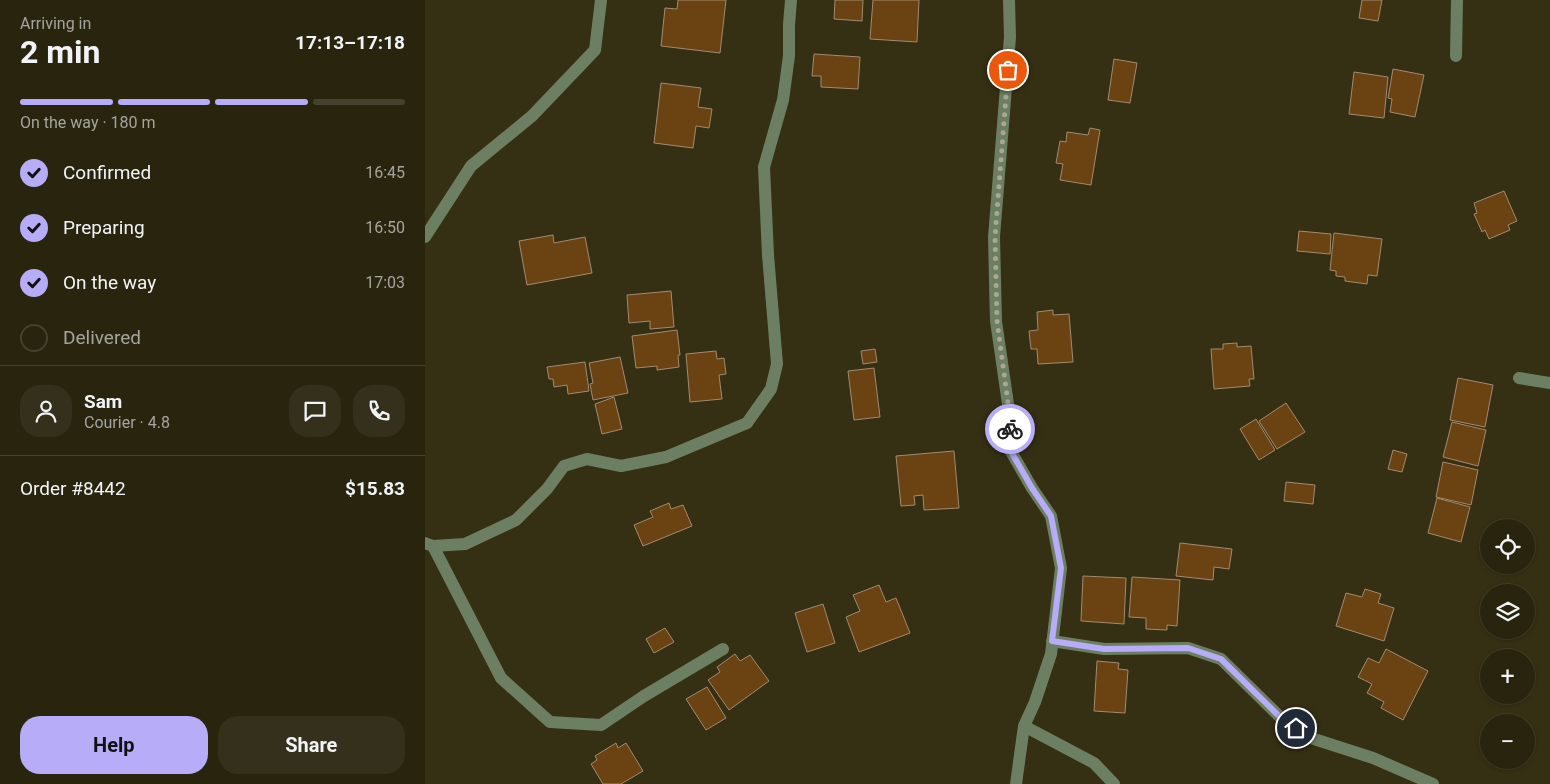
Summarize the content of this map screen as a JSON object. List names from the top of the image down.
{
  "page": {
    "heading": ["2 min", "Arriving in", "17:13–17:18"],
    "panel": [
      "Sam",
      "Courier · 4.8",
      "Order #8442",
      "$15.83"
    ],
    "bar": "On the way · 180 m",
    "list": [
      ["Confirmed", "16:45"],
      ["Preparing", "16:50"],
      ["On the way", "17:03"],
      "Delivered"
    ],
    "map_buttons": ["+", "−"],
    "buttons": ["Help", "Share"]
  }
}
